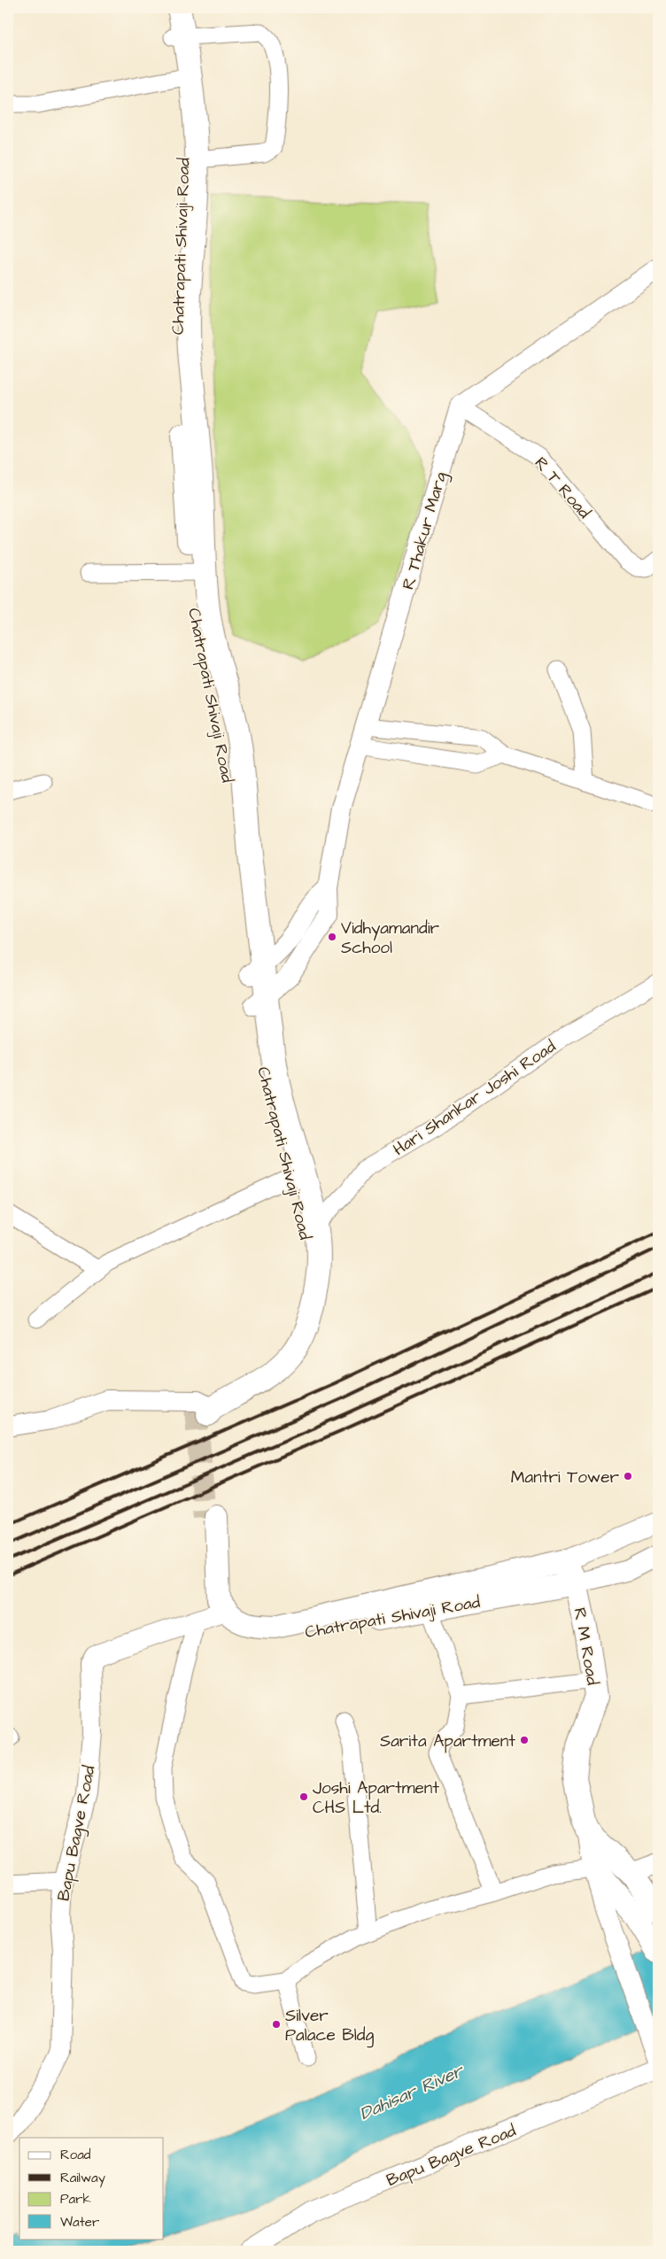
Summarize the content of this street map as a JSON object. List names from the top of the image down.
{
  "streets": {
    "main road": ["Chatrapati Shivaji Road", "R M Road"],
    "street": [
      "R T Road",
      "R Thakur Marg",
      "Hari Shankar Joshi Road",
      "Bapu Bagve Road"
    ]
  },
  "crossings": [
    ["Chatrapati Shivaji Road", "R M Road"],
    ["Chatrapati Shivaji Road", "Bapu Bagve Road"],
    ["R T Road", "R Thakur Marg"]
  ],
  "water": ["Dahisar River"],
  "places": [
    "Vidhyamandir School",
    "Mantri Tower",
    "Sarita Apartment",
    "Joshi Apartment CHS Ltd.",
    "Silver Palace Bldg"
  ],
  "legend": [
    "Road",
    "Railway",
    "Park",
    "Water"
  ]
}
